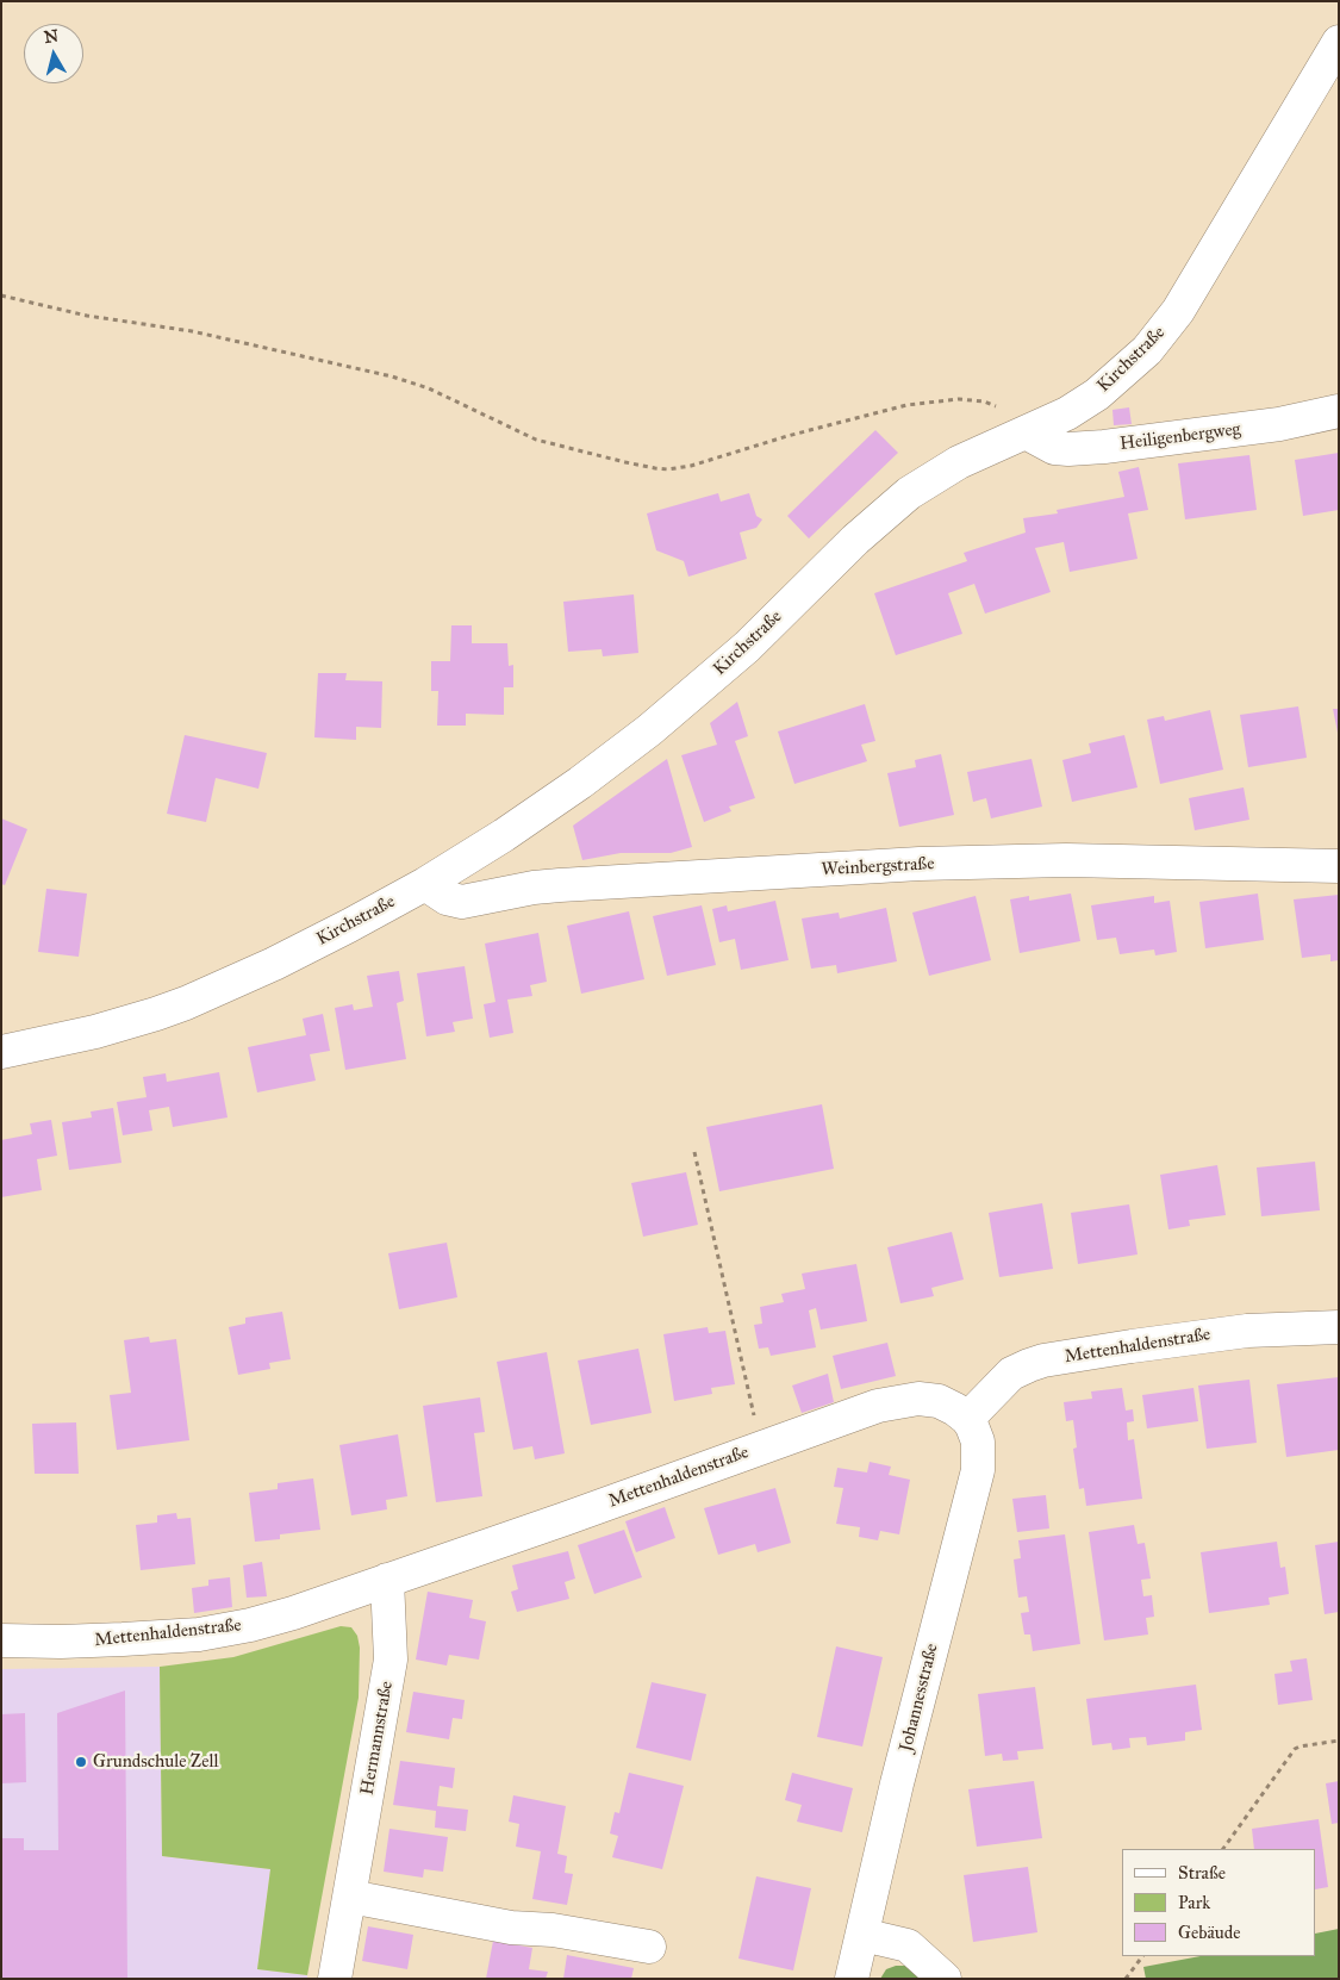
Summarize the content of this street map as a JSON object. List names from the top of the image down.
{
  "streets": {
    "street": [
      "Kirchstraße",
      "Heiligenbergweg",
      "Weinbergstraße",
      "Mettenhaldenstraße",
      "Johannesstraße",
      "Hermannstraße"
    ]
  },
  "crossings": [
    ["Kirchstraße", "Heiligenbergweg"],
    ["Kirchstraße", "Weinbergstraße"],
    ["Mettenhaldenstraße", "Johannesstraße"],
    ["Mettenhaldenstraße", "Hermannstraße"]
  ],
  "places": ["Grundschule Zell"],
  "legend": ["Straße", "Park", "Gebäude"],
  "north": "top"
}
